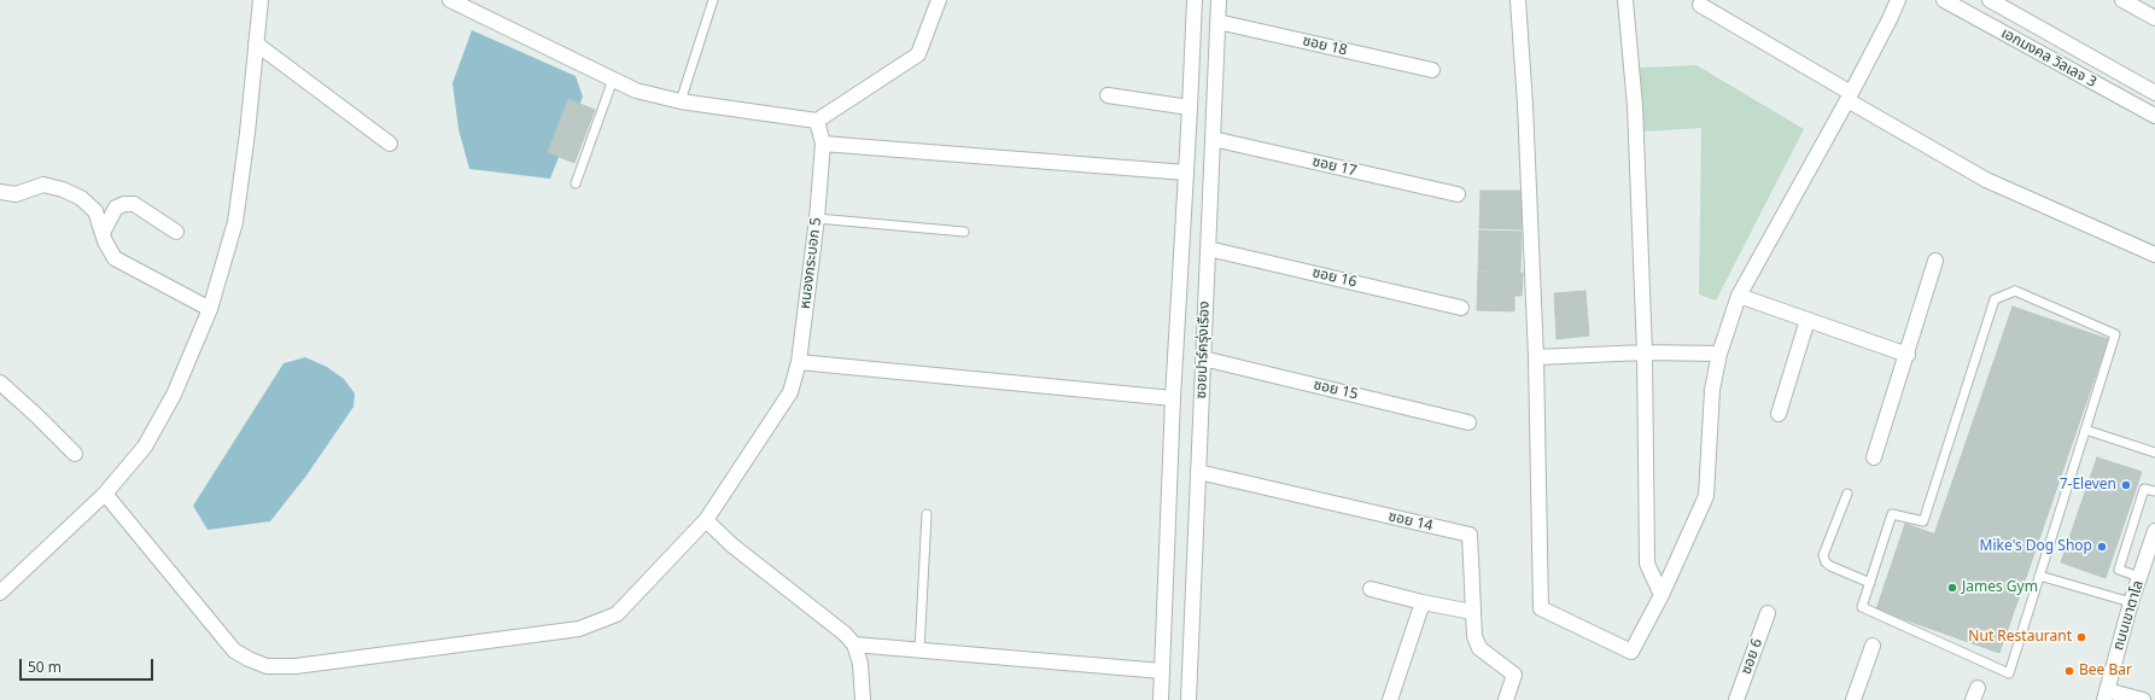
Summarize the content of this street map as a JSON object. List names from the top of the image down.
{
  "streets": {
    "street": [
      "ซอย 18",
      "เอกมงคล วิลเลจ 3",
      "ซอย 17",
      "หนองกระบอก 5",
      "ซอย 16",
      "ซอยปาร์ครุ่งเรือง",
      "ซอย 15",
      "ซอย 14",
      "ถนนเขาตาโล",
      "ซอย 6"
    ]
  },
  "crossings": [
    ["ซอย 18", "ซอยปาร์ครุ่งเรือง"],
    ["ซอย 17", "ซอยปาร์ครุ่งเรือง"],
    ["ซอย 16", "ซอยปาร์ครุ่งเรือง"],
    ["ซอยปาร์ครุ่งเรือง", "ซอย 15"],
    ["ซอยปาร์ครุ่งเรือง", "ซอย 14"]
  ],
  "places": [
    "7-Eleven",
    "Mike's Dog Shop",
    "James Gym",
    "Nut Restaurant",
    "Bee Bar"
  ],
  "scale_bar": "50 m"
}
